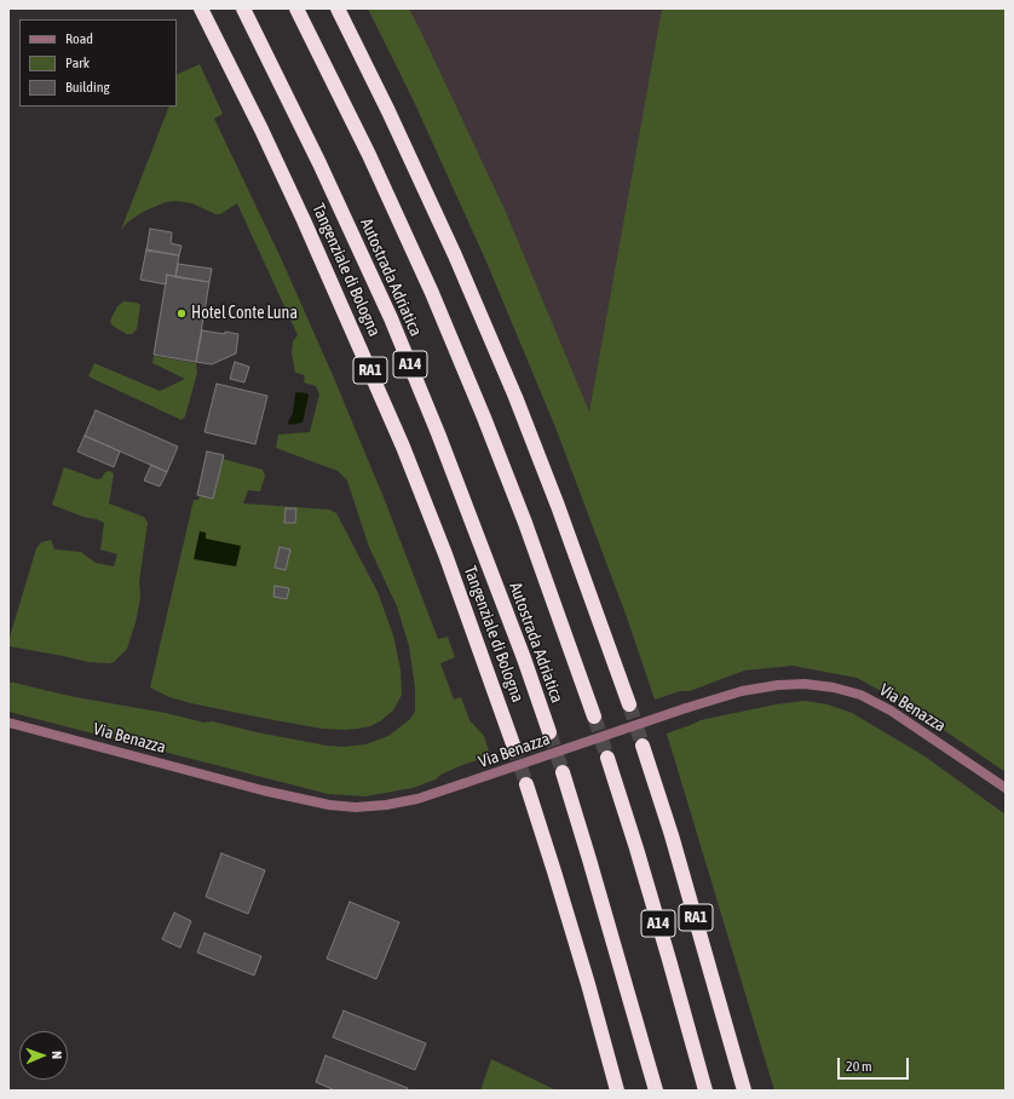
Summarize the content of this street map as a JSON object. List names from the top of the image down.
{
  "streets": {
    "highway": [
      "Tangenziale di Bologna",
      "Autostrada Adriatica",
      "A14",
      "RA1"
    ],
    "street": ["Via Benazza"]
  },
  "places": ["Hotel Conte Luna"],
  "legend": ["Road", "Park", "Building"],
  "scale_bar": "20 m",
  "north": "right"
}
